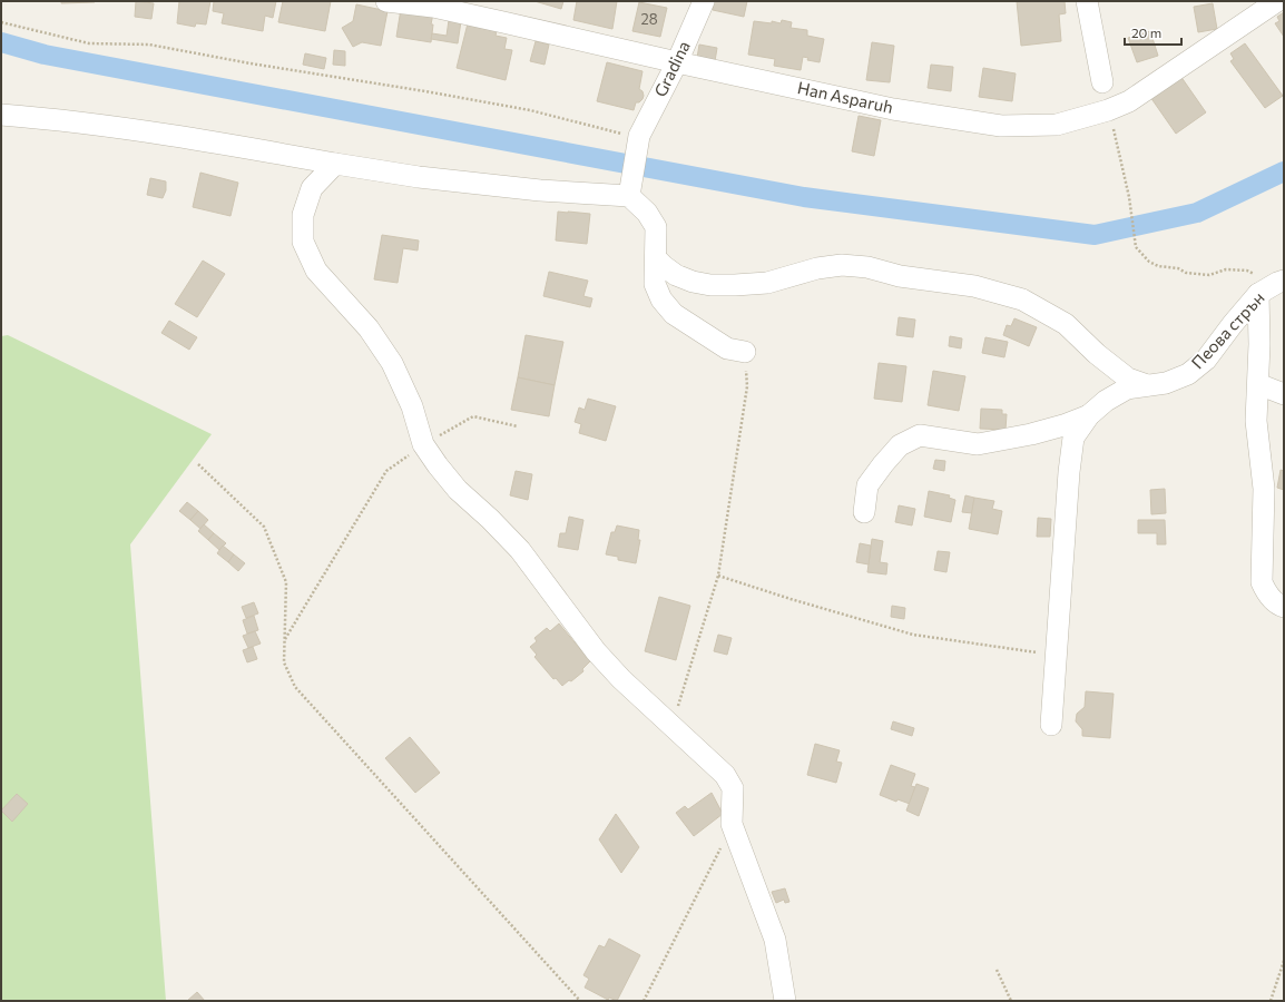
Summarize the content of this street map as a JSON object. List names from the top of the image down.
{
  "streets": {
    "street": ["Gradina", "Han Asparuh", "Пеова стрън"]
  },
  "crossings": [
    ["Gradina", "Han Asparuh"]
  ],
  "house_numbers": ["28"],
  "scale_bar": "20 m"
}
